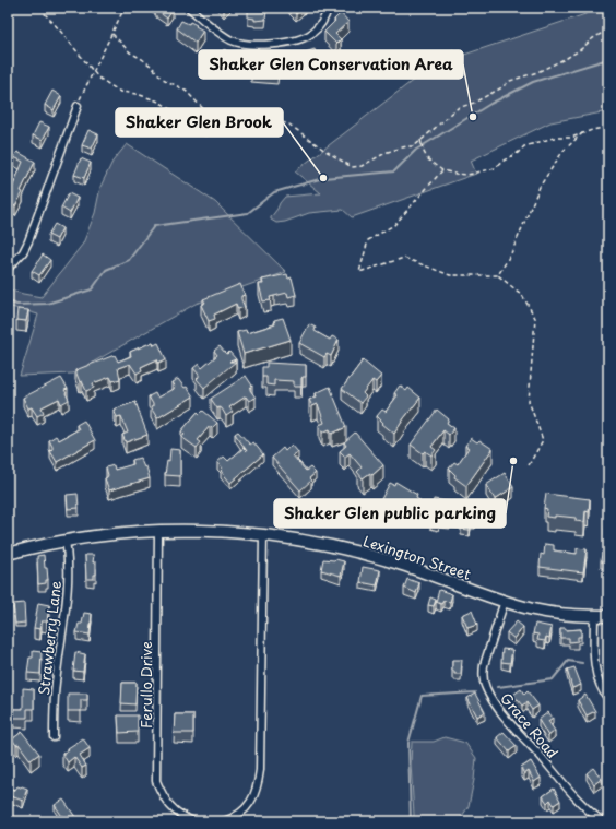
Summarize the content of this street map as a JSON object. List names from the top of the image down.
{
  "streets": {
    "main road": ["Lexington Street"],
    "street": ["Strawberry Lane", "Ferullo Drive", "Grace Road"]
  },
  "crossings": [
    ["Lexington Street", "Strawberry Lane"],
    ["Lexington Street", "Ferullo Drive"],
    ["Lexington Street", "Grace Road"]
  ],
  "places": ["Shaker Glen Conservation Area", "Shaker Glen Brook", "Shaker Glen public parking"]
}
